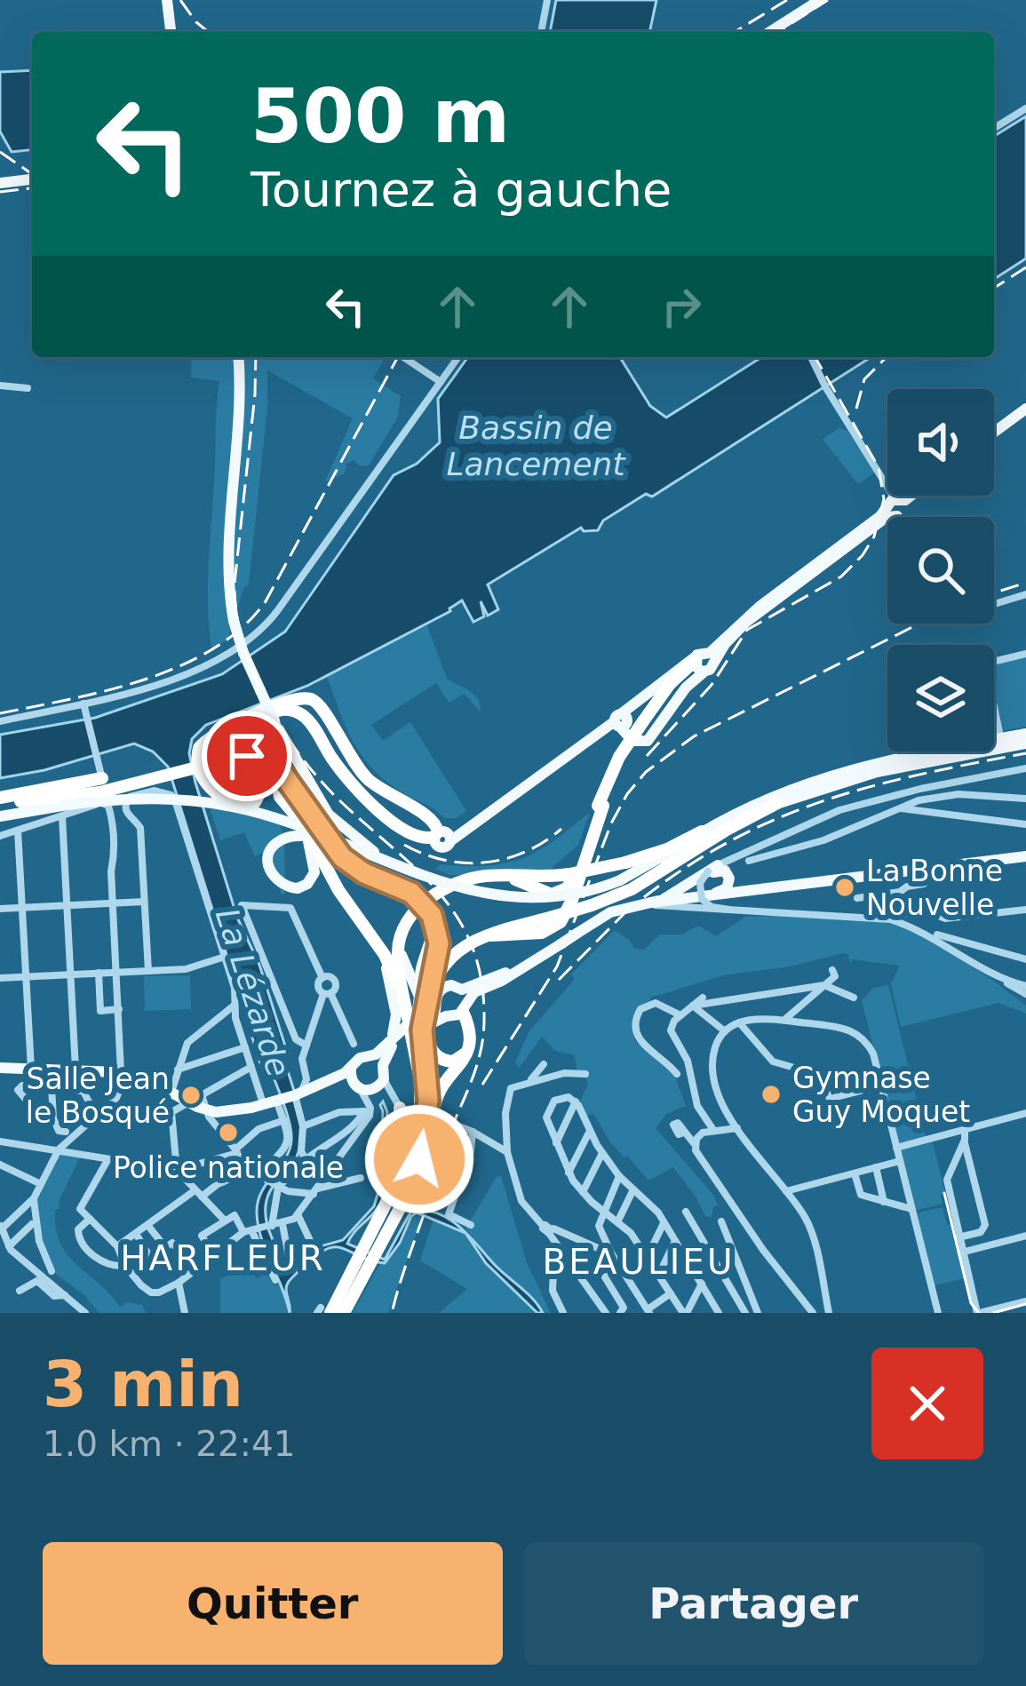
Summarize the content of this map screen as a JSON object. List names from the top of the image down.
{
  "districts": ["HARFLEUR", "BEAULIEU"],
  "water": ["Bassin de Lancement", "La Lézarde"],
  "places": [
    "La Bonne Nouvelle",
    "Gymnase Guy Moquet",
    "Salle Jean le Bosqué",
    "Police nationale"
  ],
  "page": {
    "turn": ["500 m", "Tournez à gauche"],
    "heading": ["3 min", "1.0 km · 22:41"],
    "buttons": ["Quitter", "Partager"]
  }
}
